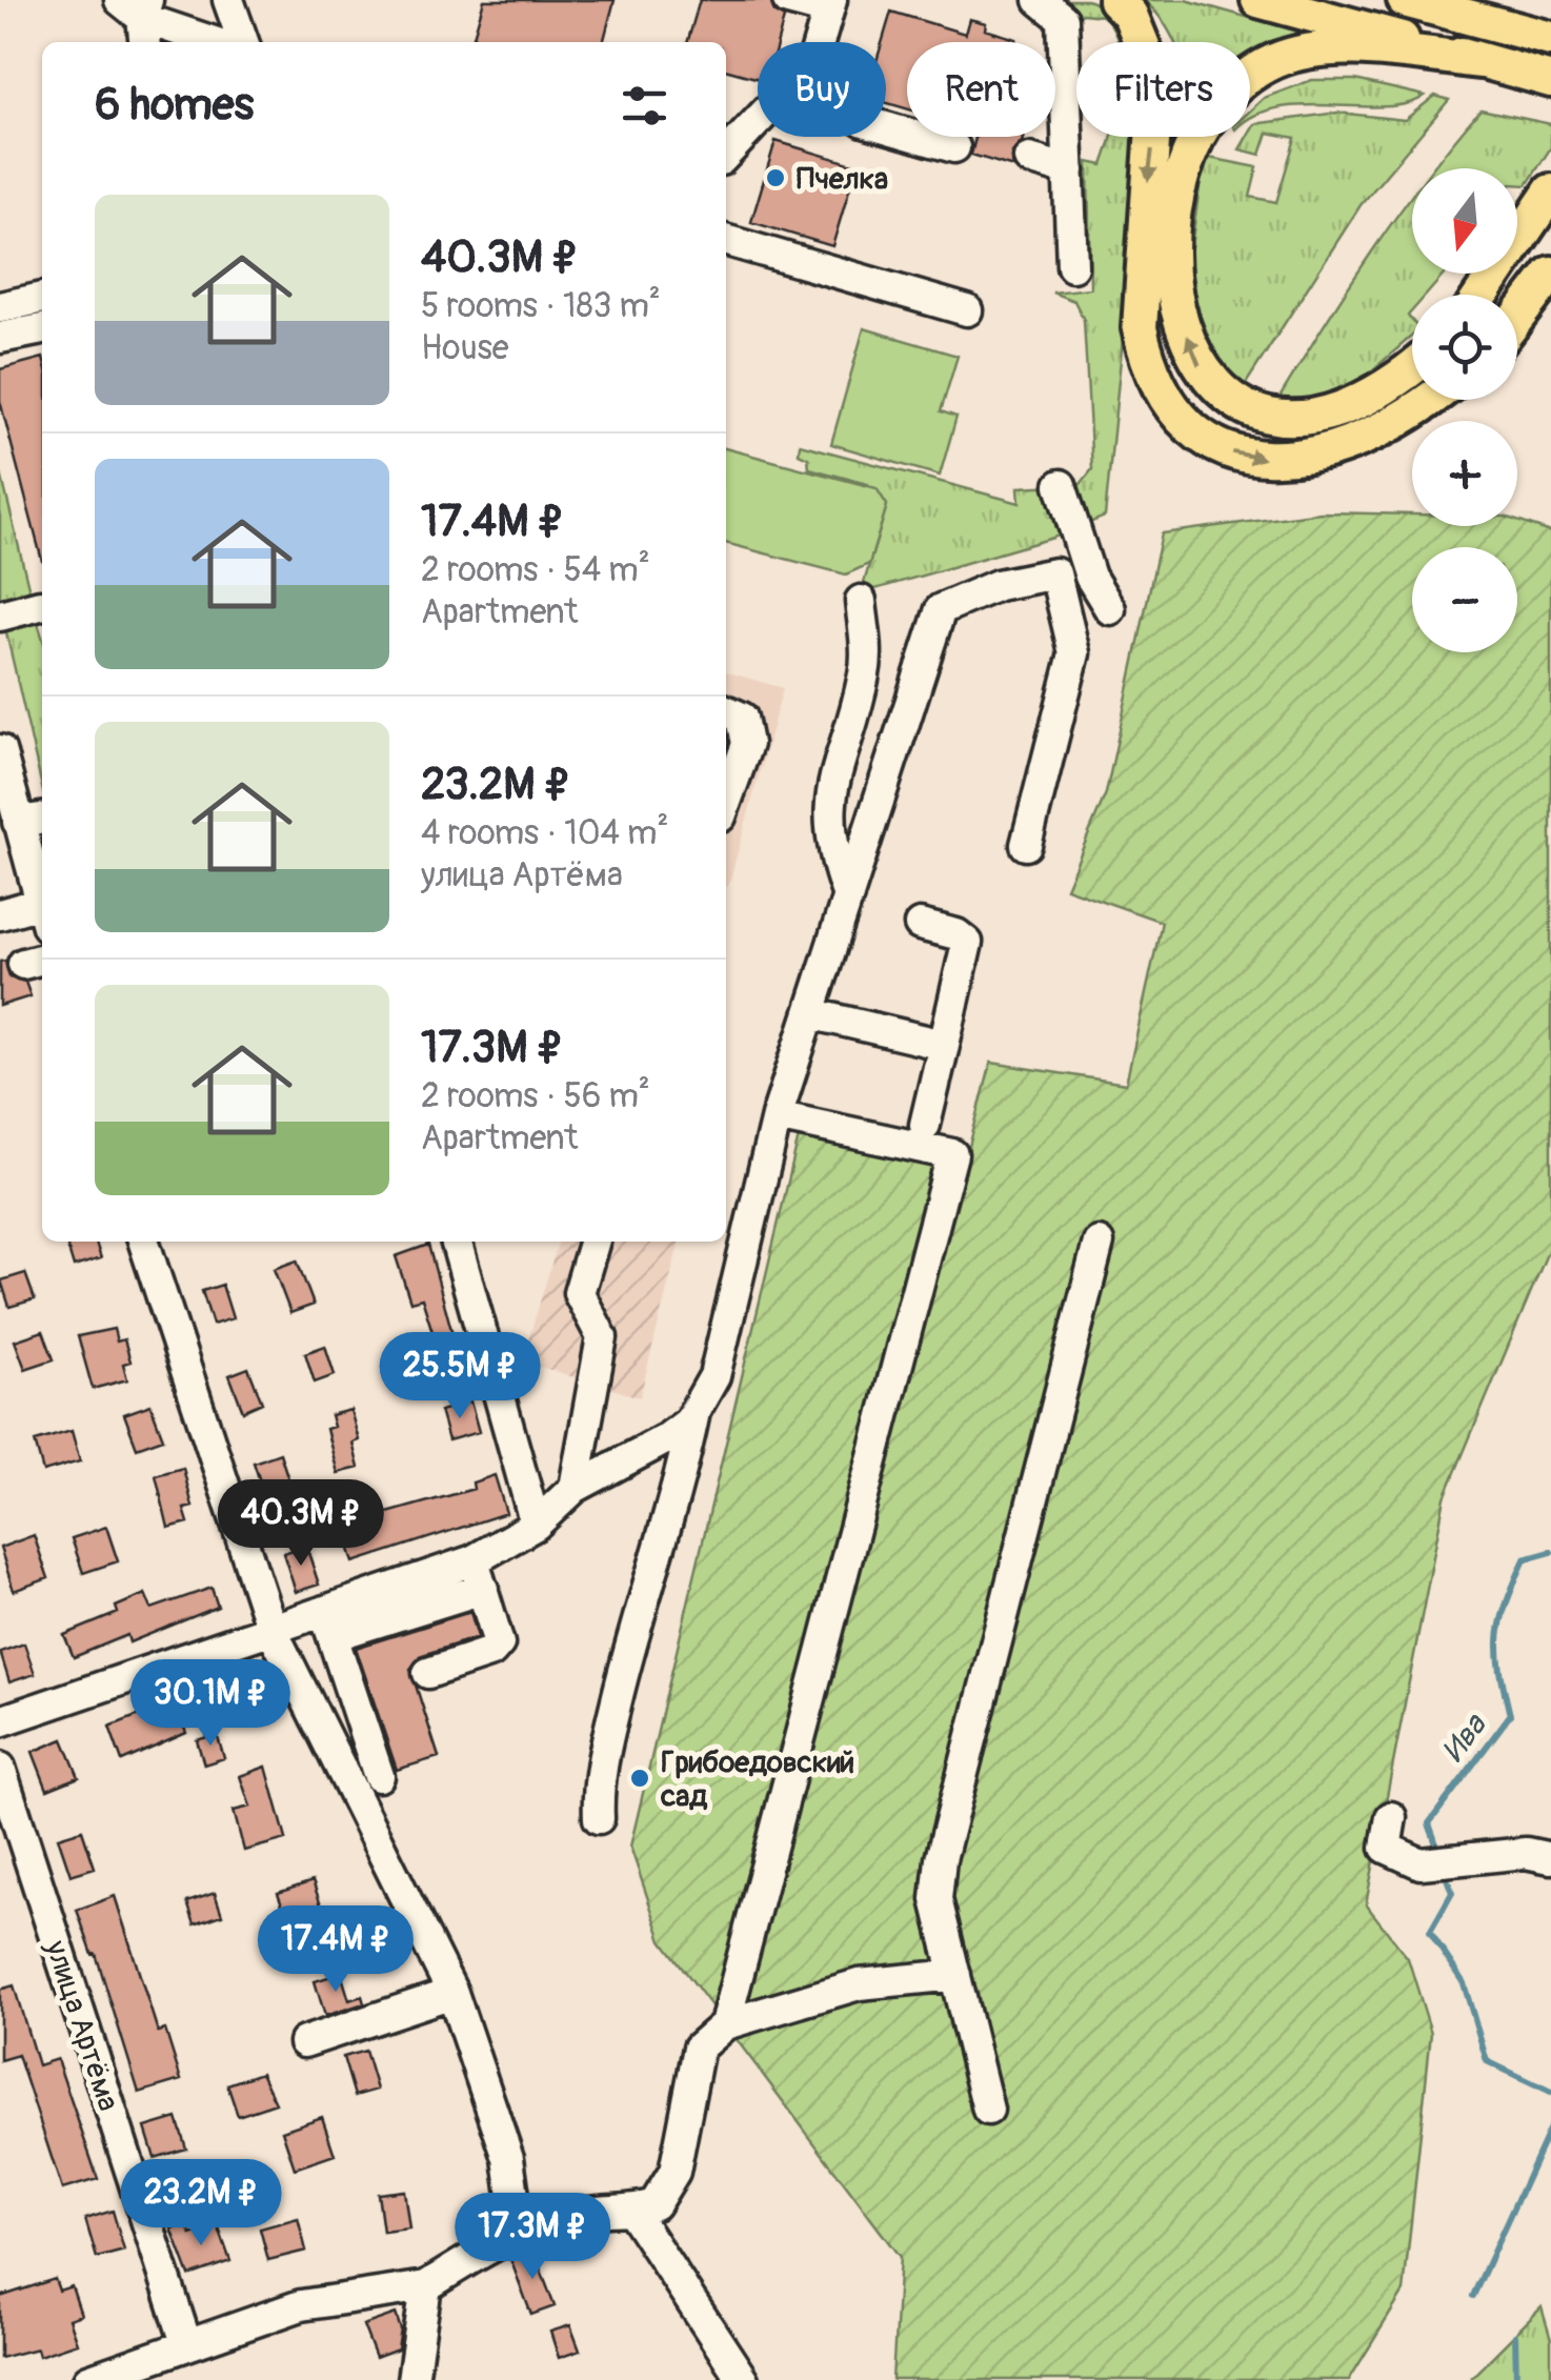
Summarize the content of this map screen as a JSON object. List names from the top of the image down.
{
  "streets": {
    "street": ["улица Артёма"]
  },
  "water": ["Ива"],
  "places": ["Пчелка", "Грибоедовский сад"],
  "north": "bottom",
  "page": {
    "chip": ["Buy", "Rent", "Filters"],
    "heading": "6 homes",
    "map_buttons": ["+", "−"],
    "list": [
      {
        "name": "40.3M ₽",
        "note": "5 rooms · 183 m² · House"
      },
      {
        "name": "17.4M ₽",
        "note": "2 rooms · 54 m² · Apartment"
      },
      {
        "name": "23.2M ₽",
        "note": "4 rooms · 104 m² · улица Артёма"
      },
      {
        "name": "17.3M ₽",
        "note": "2 rooms · 56 m² · Apartment"
      }
    ],
    "price": [
      "25.5M ₽",
      "40.3M ₽",
      "30.1M ₽",
      "17.4M ₽",
      "23.2M ₽",
      "17.3M ₽"
    ]
  }
}
